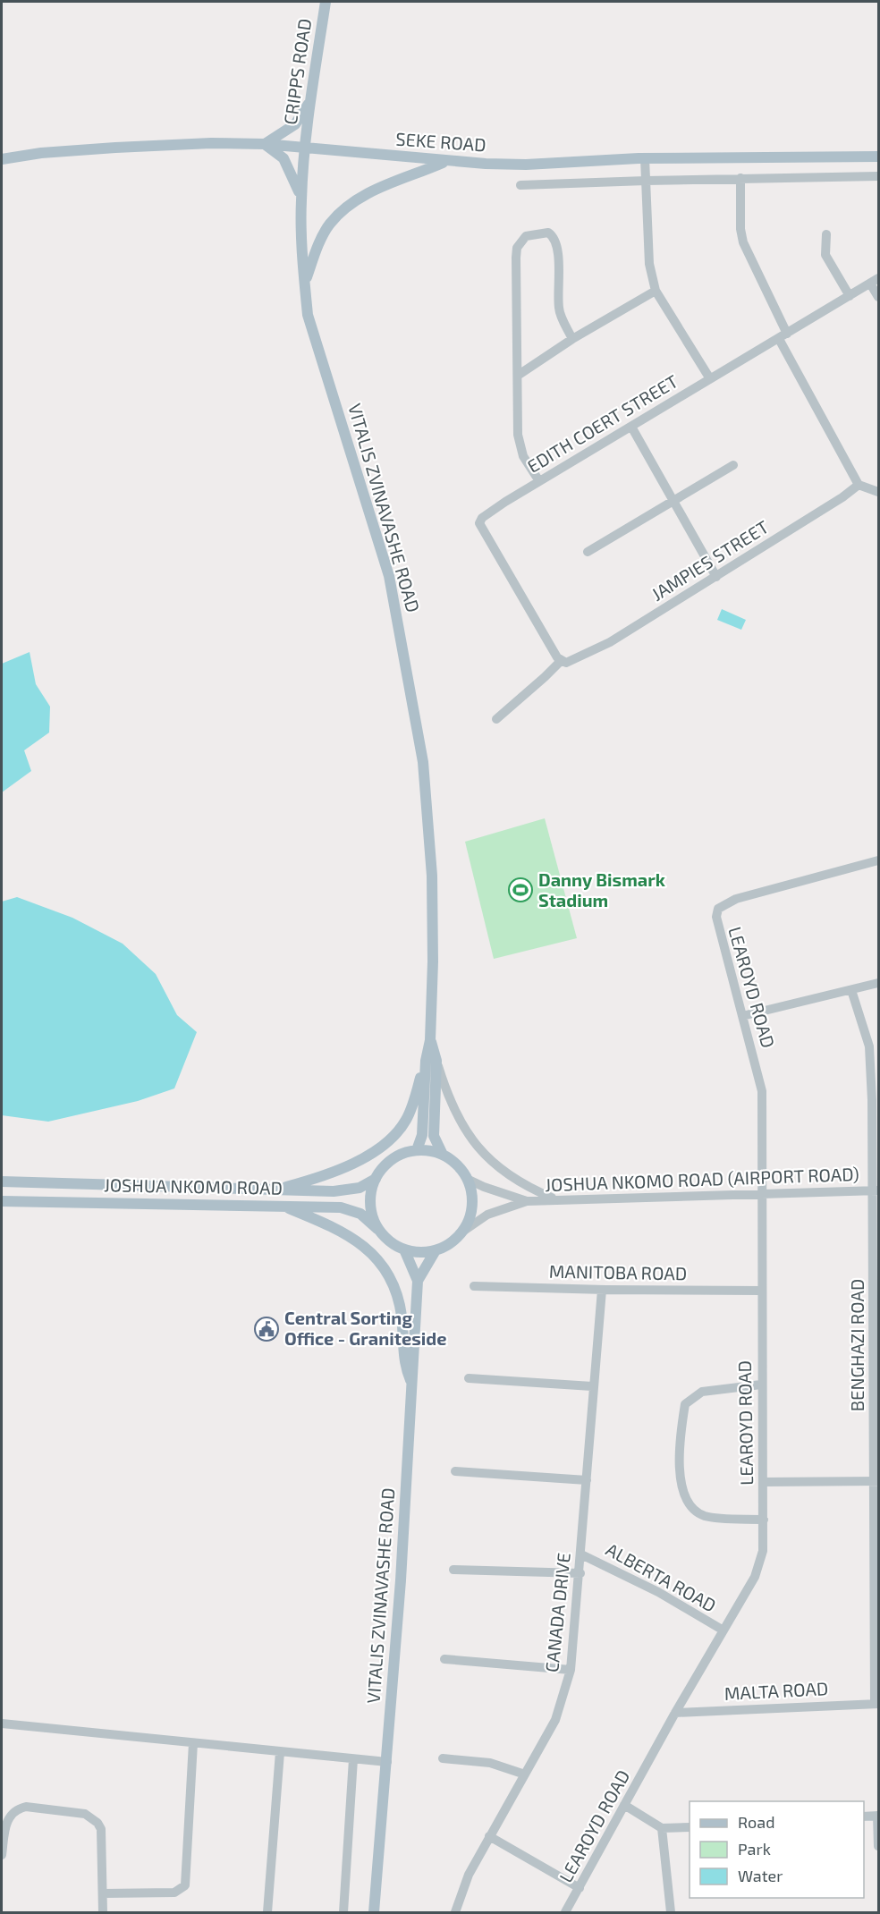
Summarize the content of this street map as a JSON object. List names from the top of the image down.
{
  "streets": {
    "main road": [
      "CRIPPS ROAD",
      "SEKE ROAD",
      "VITALIS ZVINAVASHE ROAD",
      "JOSHUA NKOMO ROAD"
    ],
    "street": [
      "EDITH COERT STREET",
      "JAMPIES STREET",
      "LEAROYD ROAD",
      "JOSHUA NKOMO ROAD (AIRPORT ROAD)",
      "MANITOBA ROAD",
      "BENGHAZI ROAD",
      "ALBERTA ROAD",
      "CANADA DRIVE",
      "MALTA ROAD"
    ]
  },
  "crossings": [
    ["CRIPPS ROAD", "SEKE ROAD"],
    ["CRIPPS ROAD", "VITALIS ZVINAVASHE ROAD"],
    ["SEKE ROAD", "VITALIS ZVINAVASHE ROAD"],
    ["EDITH COERT STREET", "JAMPIES STREET"],
    ["VITALIS ZVINAVASHE ROAD", "JOSHUA NKOMO ROAD"],
    ["LEAROYD ROAD", "JOSHUA NKOMO ROAD (AIRPORT ROAD)"],
    ["LEAROYD ROAD", "MANITOBA ROAD"],
    ["LEAROYD ROAD", "ALBERTA ROAD"],
    ["LEAROYD ROAD", "MALTA ROAD"],
    ["JOSHUA NKOMO ROAD (AIRPORT ROAD)", "BENGHAZI ROAD"],
    ["MANITOBA ROAD", "CANADA DRIVE"],
    ["BENGHAZI ROAD", "MALTA ROAD"],
    ["ALBERTA ROAD", "CANADA DRIVE"]
  ],
  "places": {
    "sports": ["Danny Bismark Stadium"],
    "public building": ["Central Sorting Office - Graniteside"]
  },
  "legend": ["Road", "Park", "Water"]
}
